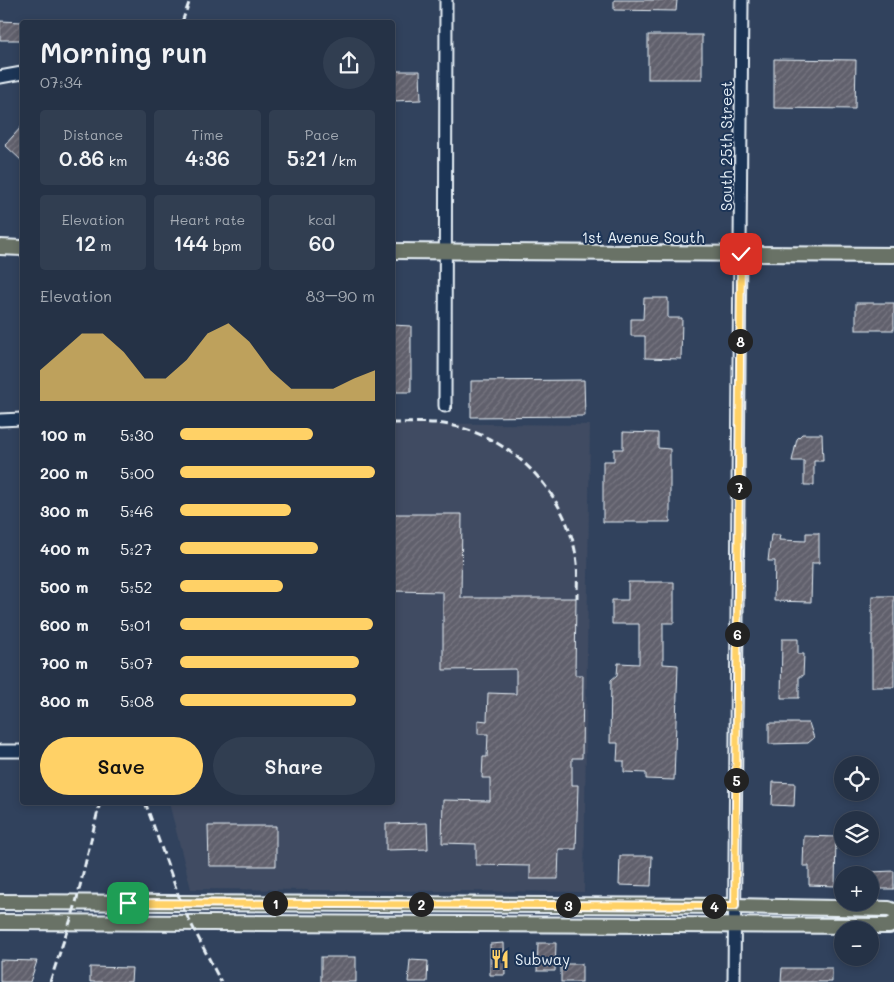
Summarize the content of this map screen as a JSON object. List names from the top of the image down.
{
  "streets": {
    "main road": ["1st Avenue South"],
    "street": ["South 25th Street"]
  },
  "crossings": [
    ["South 25th Street", "1st Avenue South"]
  ],
  "places": {
    "restaurant": ["Subway"]
  },
  "page": {
    "heading": ["Morning run", "07:34"],
    "stats": [
      ["Distance", "0.86 km"],
      ["Time", "4:36"],
      ["Pace", "5:21 /km"],
      ["Elevation", "12 m"],
      ["Heart rate", "144 bpm"],
      ["kcal", "60"]
    ],
    "chart": ["Elevation", "83–90 m"],
    "pins": [
      "8",
      "7",
      "6",
      "5",
      "1",
      "2",
      "3",
      "4"
    ],
    "list": [
      {
        "name": "100 m",
        "note": "5:30"
      },
      {
        "name": "200 m",
        "note": "5:00"
      },
      {
        "name": "300 m",
        "note": "5:46"
      },
      {
        "name": "400 m",
        "note": "5:27"
      },
      {
        "name": "500 m",
        "note": "5:52"
      },
      {
        "name": "600 m",
        "note": "5:01"
      },
      {
        "name": "700 m",
        "note": "5:07"
      },
      {
        "name": "800 m",
        "note": "5:08"
      }
    ],
    "buttons": ["Save", "Share"],
    "map_buttons": ["+", "−"]
  }
}
